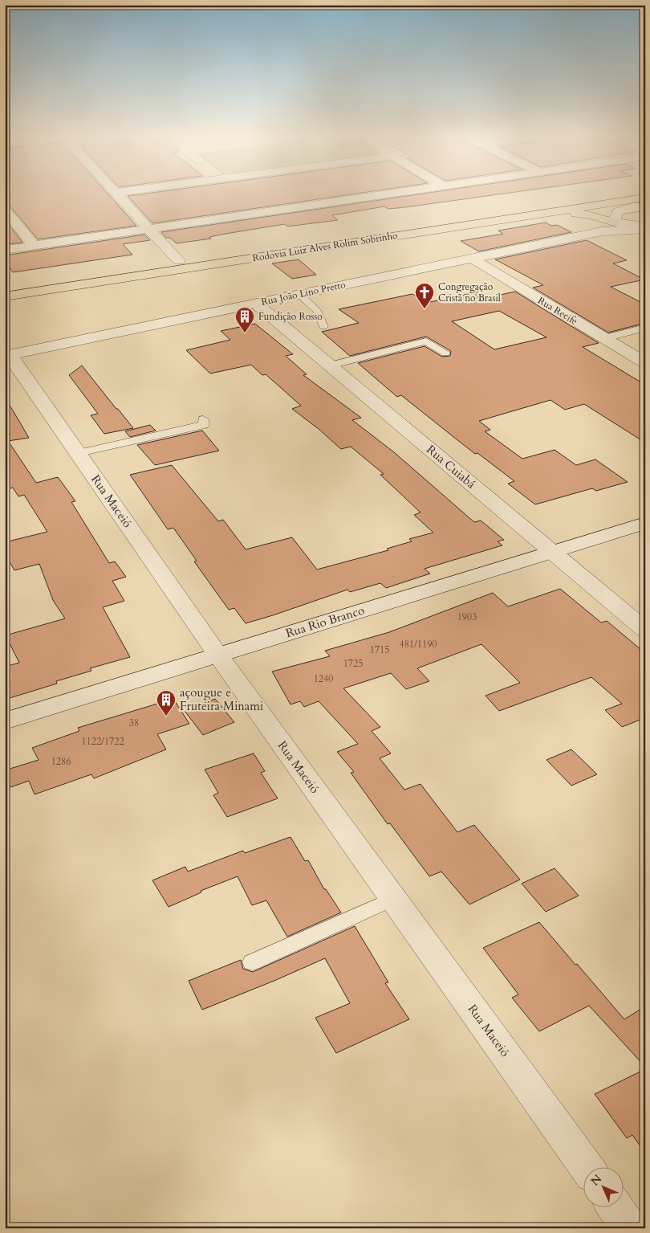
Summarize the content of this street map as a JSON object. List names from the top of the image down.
{
  "streets": {
    "highway": ["Rodovia Luiz Alves Rolim Sobrinho"],
    "street": [
      "Rua João Lino Pretto",
      "Rua Recife",
      "Rua Cuiabá",
      "Rua Maceió",
      "Rua Rio Branco"
    ]
  },
  "crossings": [
    ["Rua João Lino Pretto", "Rua Recife"],
    ["Rua João Lino Pretto", "Rua Cuiabá"],
    ["Rua João Lino Pretto", "Rua Maceió"],
    ["Rua Cuiabá", "Rua Rio Branco"],
    ["Rua Maceió", "Rua Rio Branco"]
  ],
  "places": {
    "church": ["Congregação Cristã no Brasil"],
    "building": ["Fundição Rosso", "açougue e Fruteira Minami"]
  },
  "house_numbers": [
    "1903",
    "481/1190",
    "1715",
    "1725",
    "1240",
    "38",
    "1122/1722",
    "1286"
  ],
  "north": "top left"
}
